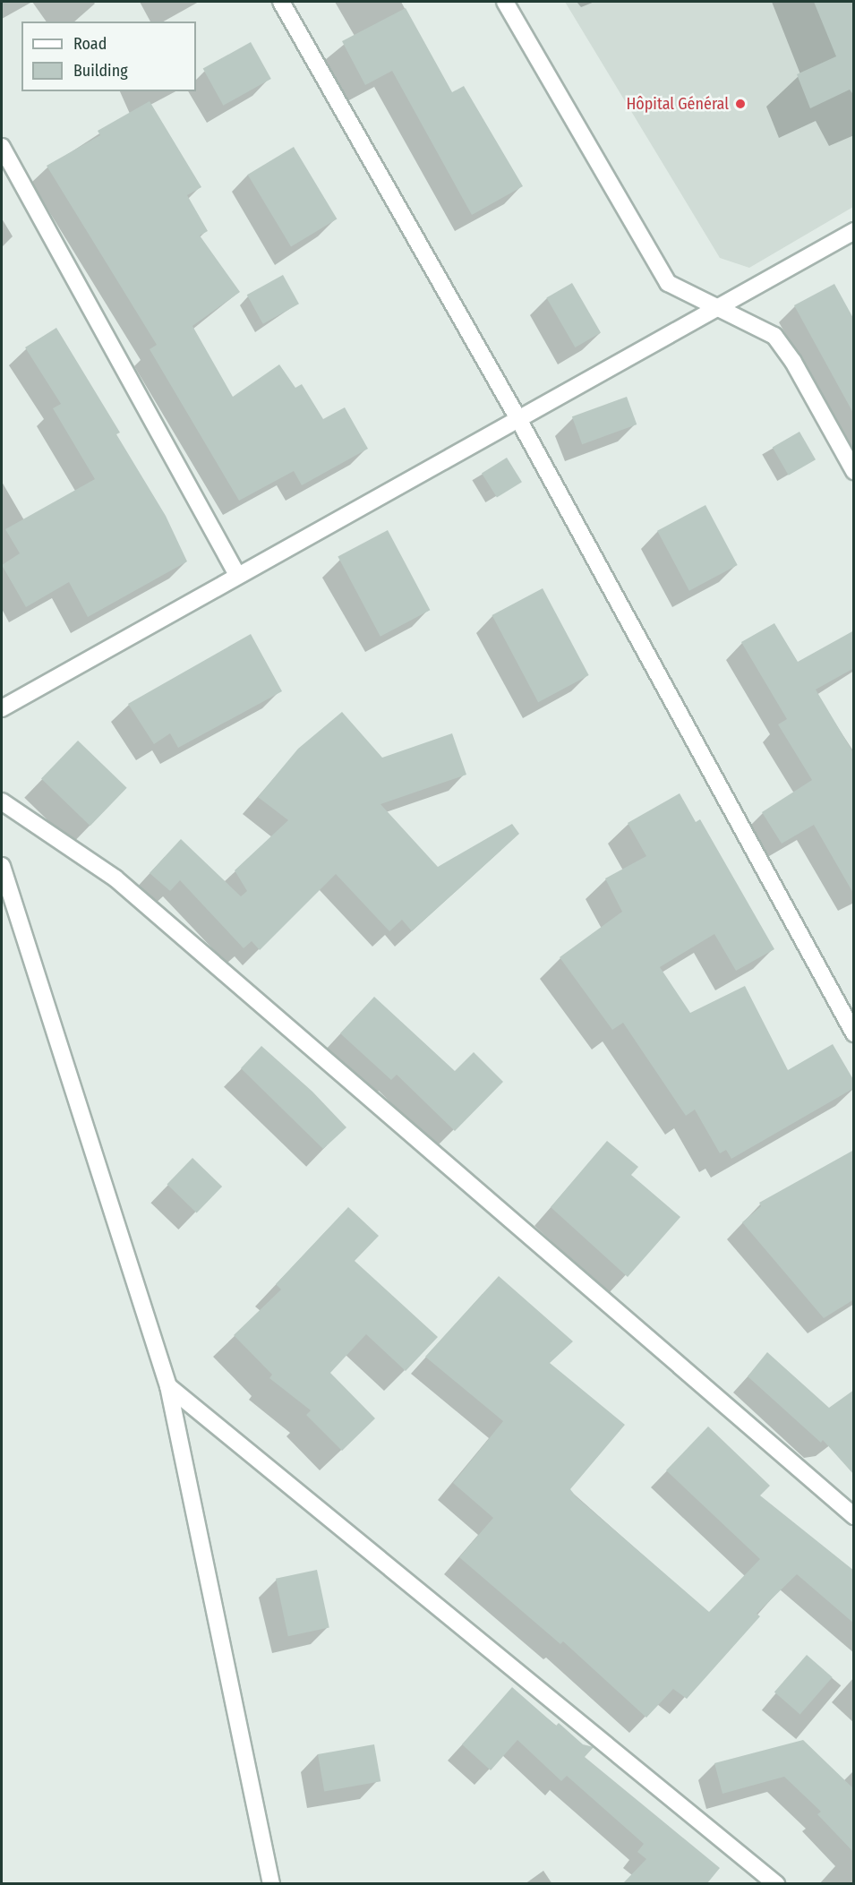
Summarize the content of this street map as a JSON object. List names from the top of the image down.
{
  "places": ["Hôpital Général"],
  "legend": ["Road", "Building"]
}
